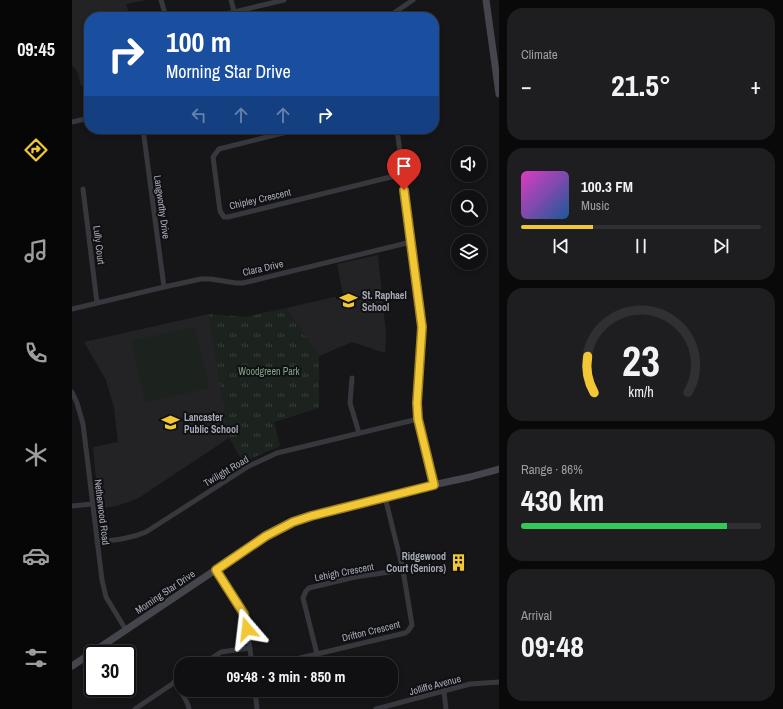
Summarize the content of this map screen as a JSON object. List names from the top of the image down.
{
  "streets": {
    "street": [
      "Chipley Crescent",
      "Langworthy Drive",
      "Lully Court",
      "Clara Drive",
      "Twilight Road",
      "Netherwood Road",
      "Lehigh Crescent",
      "Morning Star Drive",
      "Drifton Crescent",
      "Jolliffe Avenue"
    ]
  },
  "crossings": [
    ["Langworthy Drive", "Clara Drive"],
    ["Lully Court", "Clara Drive"],
    ["Twilight Road", "Netherwood Road"],
    ["Netherwood Road", "Morning Star Drive"],
    ["Lehigh Crescent", "Drifton Crescent"],
    ["Morning Star Drive", "Drifton Crescent"]
  ],
  "parks": ["Woodgreen Park"],
  "places": {
    "school or university": ["St. Raphael School", "Lancaster Public School"],
    "building": ["Ridgewood Court (Seniors)"]
  },
  "page": {
    "tabs": "09:45",
    "tile": [
      "Climate",
      ["Range · 86%", "430 km"],
      ["Arrival", "09:48"]
    ],
    "turn": ["100 m", "Morning Star Drive"],
    "heat": ["−", "21.5°", "+"],
    "song": ["100.3 FM", "Music"],
    "limit": "30",
    "trip": "09:48 · 3 min · 850 m",
    "gauge": ["23", "km/h"]
  }
}
